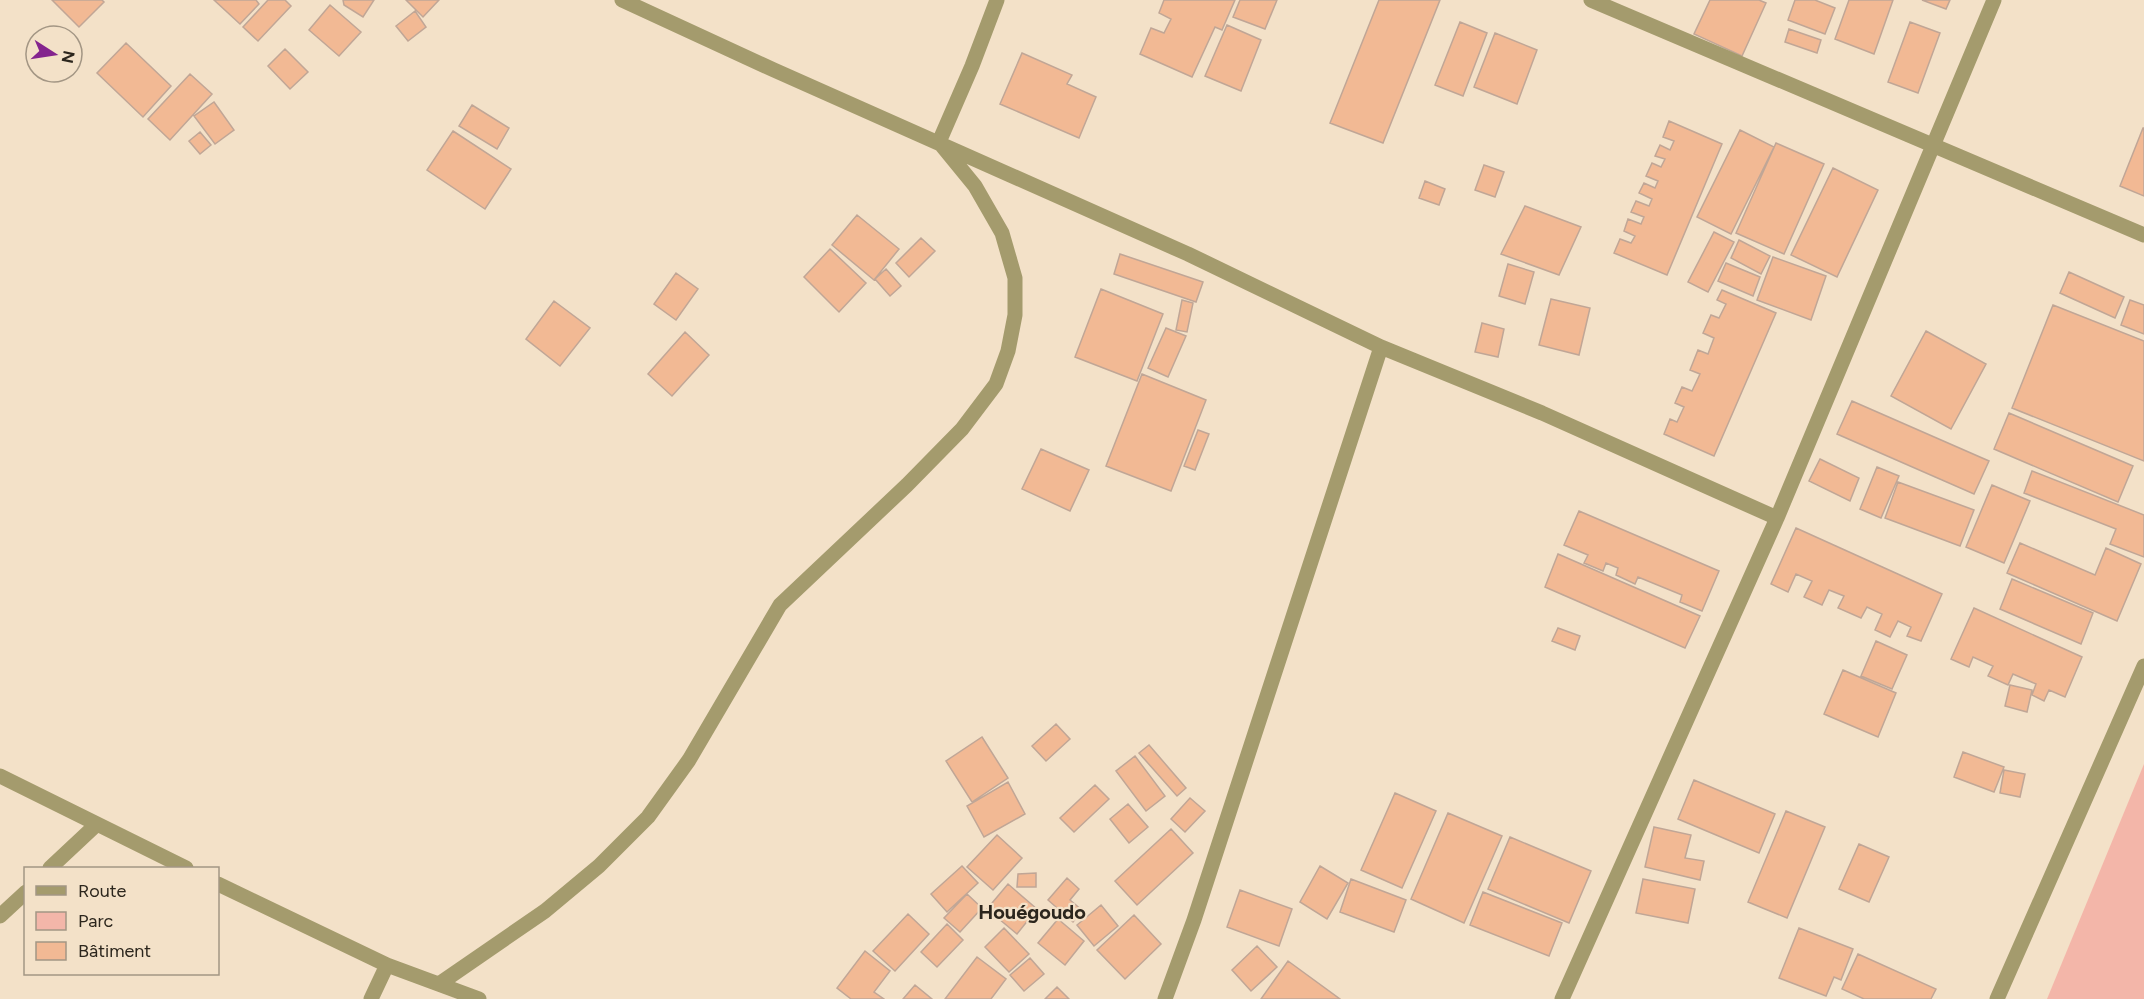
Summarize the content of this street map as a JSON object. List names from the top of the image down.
{
  "districts": ["Houégoudo"],
  "legend": ["Route", "Parc", "Bâtiment"],
  "north": "right"
}
